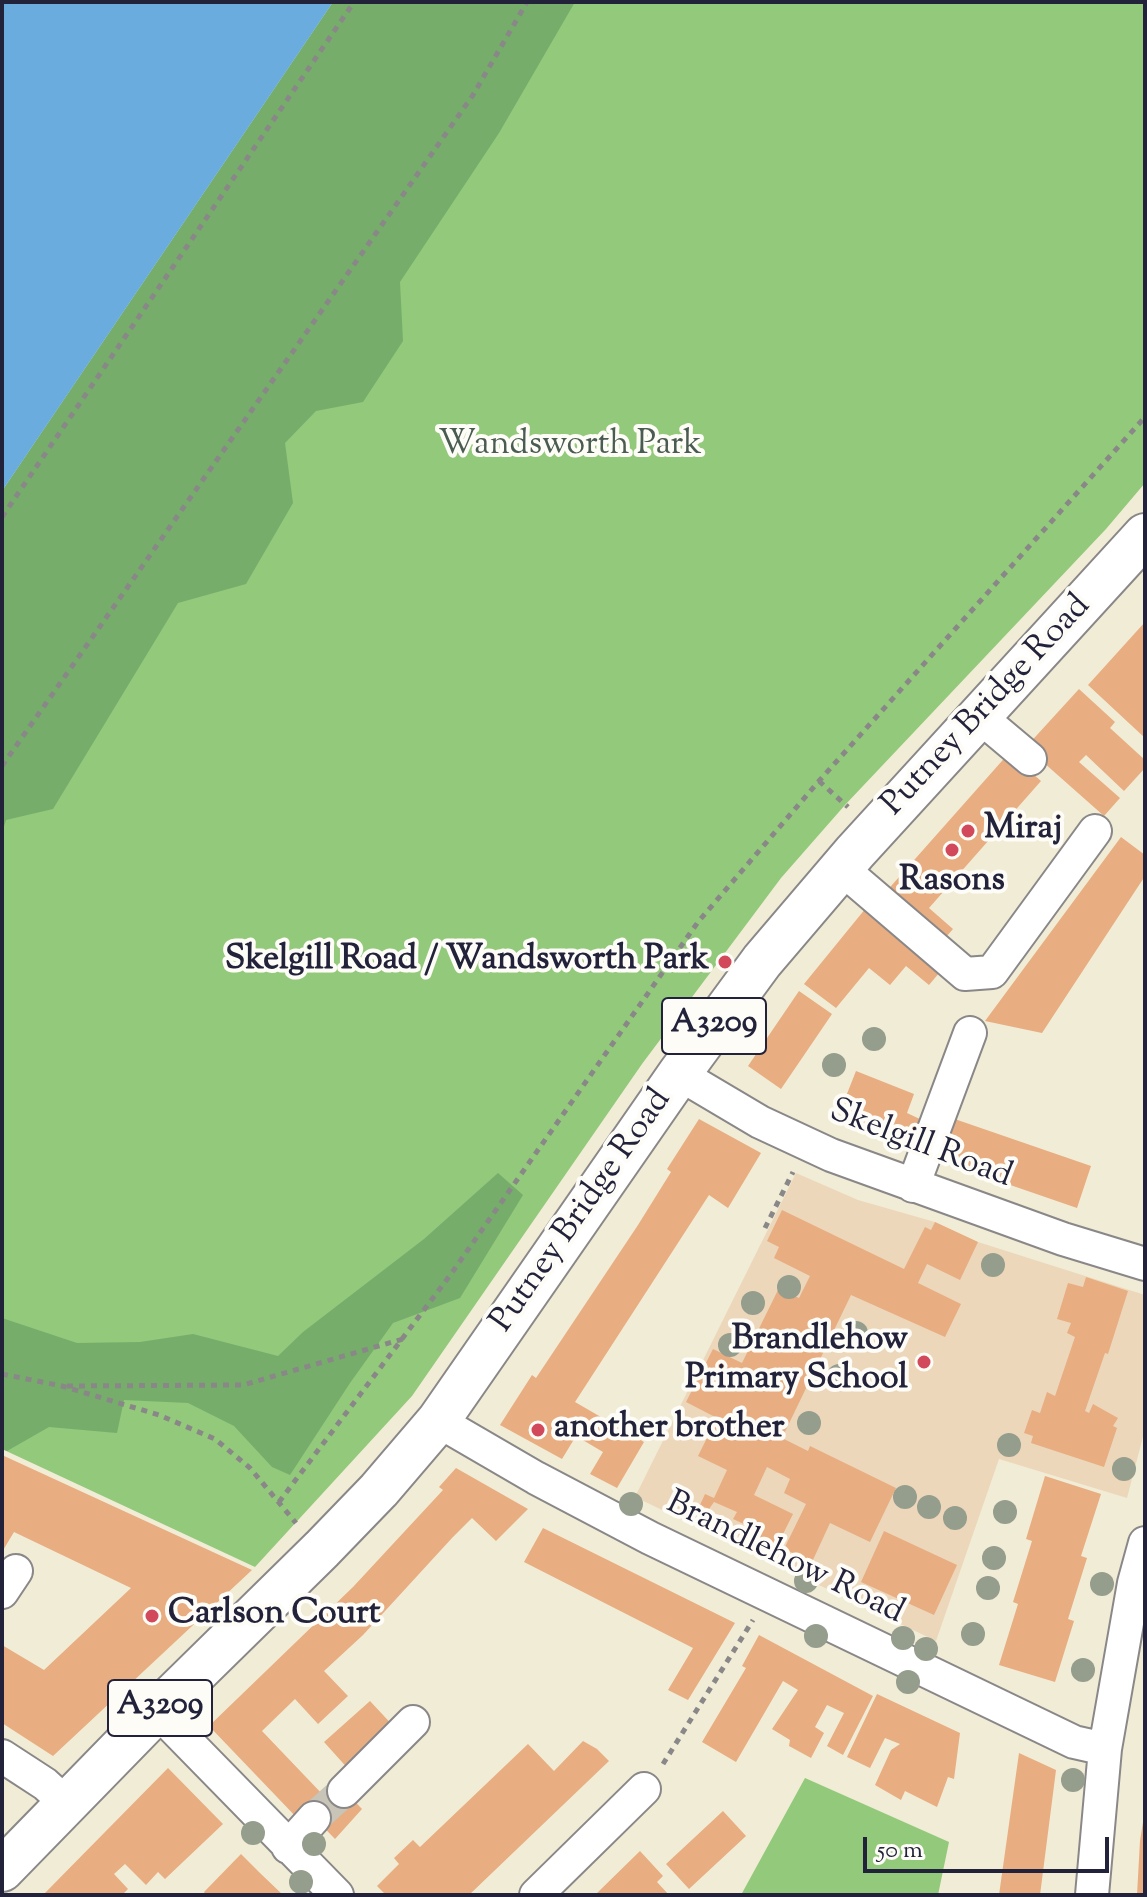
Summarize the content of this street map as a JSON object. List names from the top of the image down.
{
  "streets": {
    "main road": ["Putney Bridge Road", "A3209"],
    "street": ["Skelgill Road", "Brandlehow Road"]
  },
  "crossings": [
    ["Putney Bridge Road", "Skelgill Road"],
    ["Putney Bridge Road", "Brandlehow Road"]
  ],
  "parks": ["Wandsworth Park"],
  "places": [
    "Miraj",
    "Rasons",
    "Skelgill Road / Wandsworth Park",
    "Brandlehow Primary School",
    "another brother",
    "Carlson Court"
  ],
  "scale_bar": "50 m"
}
